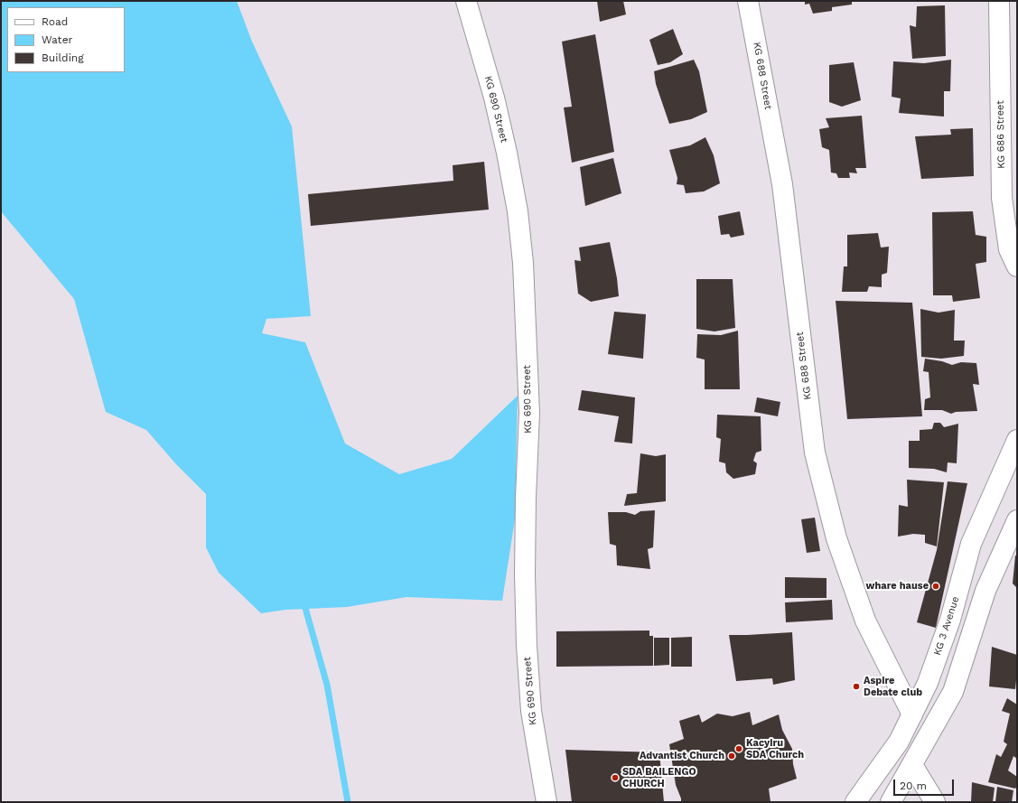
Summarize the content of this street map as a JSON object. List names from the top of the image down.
{
  "streets": {
    "street": [
      "KG 688 Street",
      "KG 690 Street",
      "KG 686 Street",
      "KG 3 Avenue"
    ]
  },
  "crossings": [
    ["KG 688 Street", "KG 3 Avenue"]
  ],
  "places": [
    "whare hause",
    "Aspire Debate club",
    "Kacyiru SDA Church",
    "Advantist Church",
    "SDA BAILENGO CHURCH"
  ],
  "legend": ["Road", "Water", "Building"],
  "scale_bar": "20 m"
}
